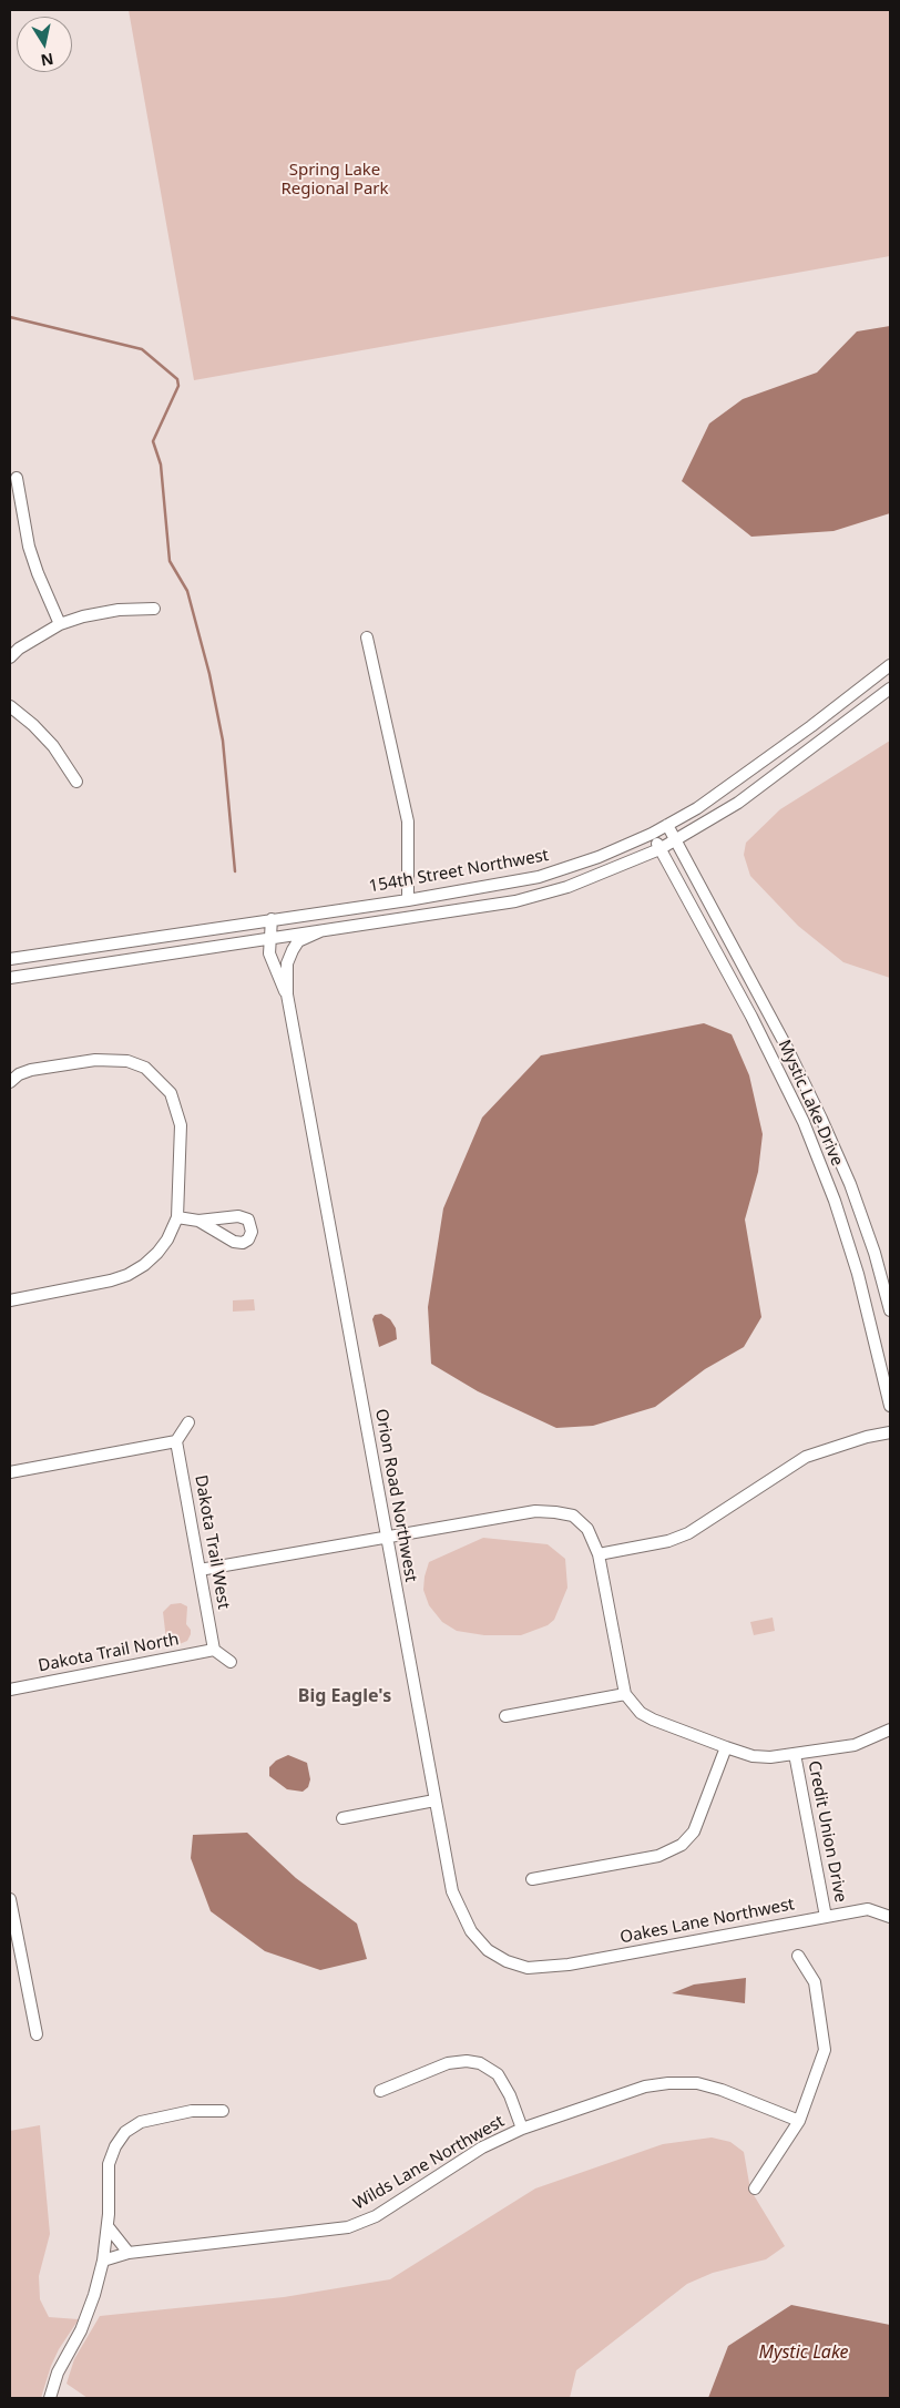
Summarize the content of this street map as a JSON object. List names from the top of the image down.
{
  "streets": {
    "street": [
      "154th Street Northwest",
      "Mystic Lake Drive",
      "Orion Road Northwest",
      "Dakota Trail West",
      "Dakota Trail North",
      "Credit Union Drive",
      "Oakes Lane Northwest",
      "Wilds Lane Northwest"
    ]
  },
  "crossings": [
    ["154th Street Northwest", "Mystic Lake Drive"],
    ["154th Street Northwest", "Orion Road Northwest"],
    ["Orion Road Northwest", "Oakes Lane Northwest"],
    ["Dakota Trail West", "Dakota Trail North"],
    ["Credit Union Drive", "Oakes Lane Northwest"]
  ],
  "districts": ["Big Eagle's"],
  "water": ["Mystic Lake"],
  "parks": ["Spring Lake Regional Park"],
  "north": "bottom"
}
